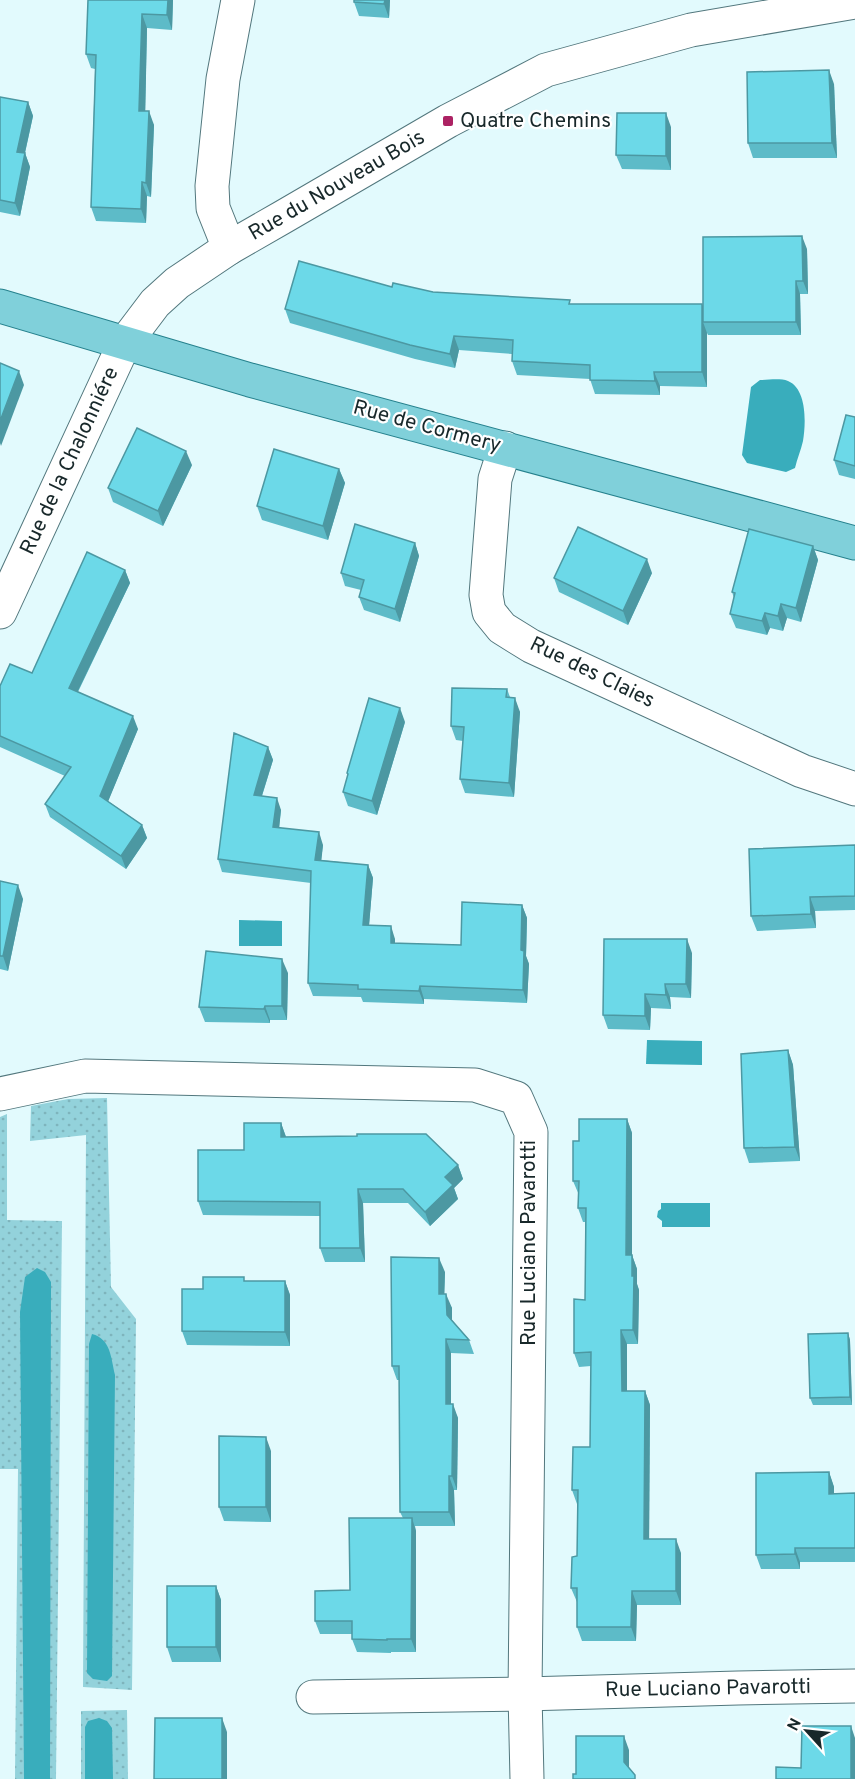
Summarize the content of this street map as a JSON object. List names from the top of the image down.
{
  "streets": {
    "main road": ["Rue de Cormery"],
    "street": [
      "Rue du Nouveau Bois",
      "Rue de la Chalonniére",
      "Rue des Claies",
      "Rue Luciano Pavarotti"
    ]
  },
  "crossings": [
    ["Rue du Nouveau Bois", "Rue de Cormery"],
    ["Rue du Nouveau Bois", "Rue de la Chalonniére"],
    ["Rue de Cormery", "Rue de la Chalonniére"],
    ["Rue de Cormery", "Rue des Claies"]
  ],
  "places": {
    "transit": ["Quatre Chemins"]
  },
  "north": "top left"
}
